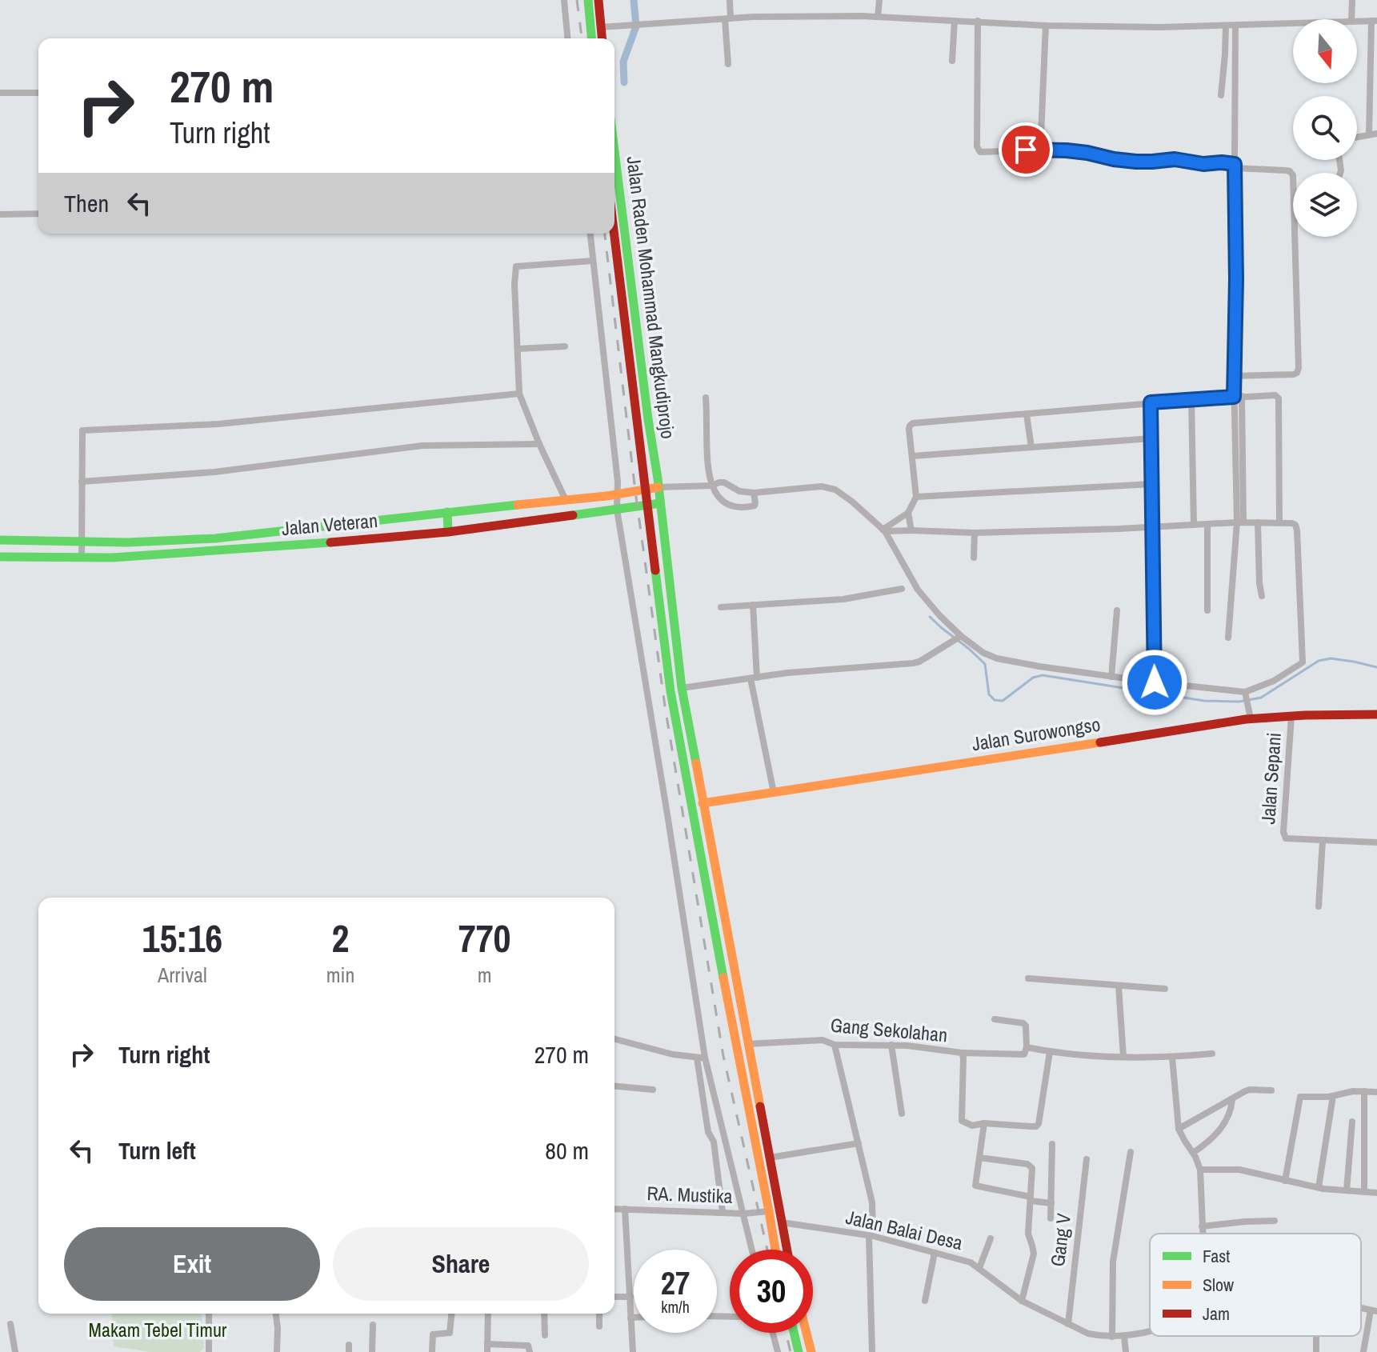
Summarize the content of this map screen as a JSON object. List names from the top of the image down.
{
  "streets": {
    "main road": ["Jalan Raden Mohammad Mangkudiprojo", "Jalan Veteran", "Jalan Surowongso"],
    "street": [
      "Jalan Sepani",
      "Gang Sekolahan",
      "RA. Mustika",
      "Jalan Balai Desa",
      "Gang V"
    ]
  },
  "crossings": [
    ["Jalan Raden Mohammad Mangkudiprojo", "Jalan Veteran"],
    ["Jalan Raden Mohammad Mangkudiprojo", "Jalan Surowongso"],
    ["Jalan Raden Mohammad Mangkudiprojo", "Gang Sekolahan"],
    ["Jalan Raden Mohammad Mangkudiprojo", "RA. Mustika"],
    ["Jalan Raden Mohammad Mangkudiprojo", "Jalan Balai Desa"],
    ["Jalan Surowongso", "Jalan Sepani"],
    ["Jalan Balai Desa", "Gang V"]
  ],
  "parks": ["Makam Tebel Timur"],
  "legend": ["Fast", "Slow", "Jam"],
  "north": "bottom",
  "page": {
    "turn": ["270 m", "Turn right"],
    "then": "Then",
    "eta": [
      "15:16",
      "Arrival",
      "2",
      "min",
      "770",
      "m"
    ],
    "list": [
      {
        "name": "Turn right",
        "value": "270 m"
      },
      {
        "name": "Turn left",
        "value": "80 m"
      }
    ],
    "buttons": ["Exit", "Share"],
    "speed": "27 km/h",
    "limit": "30"
  }
}
